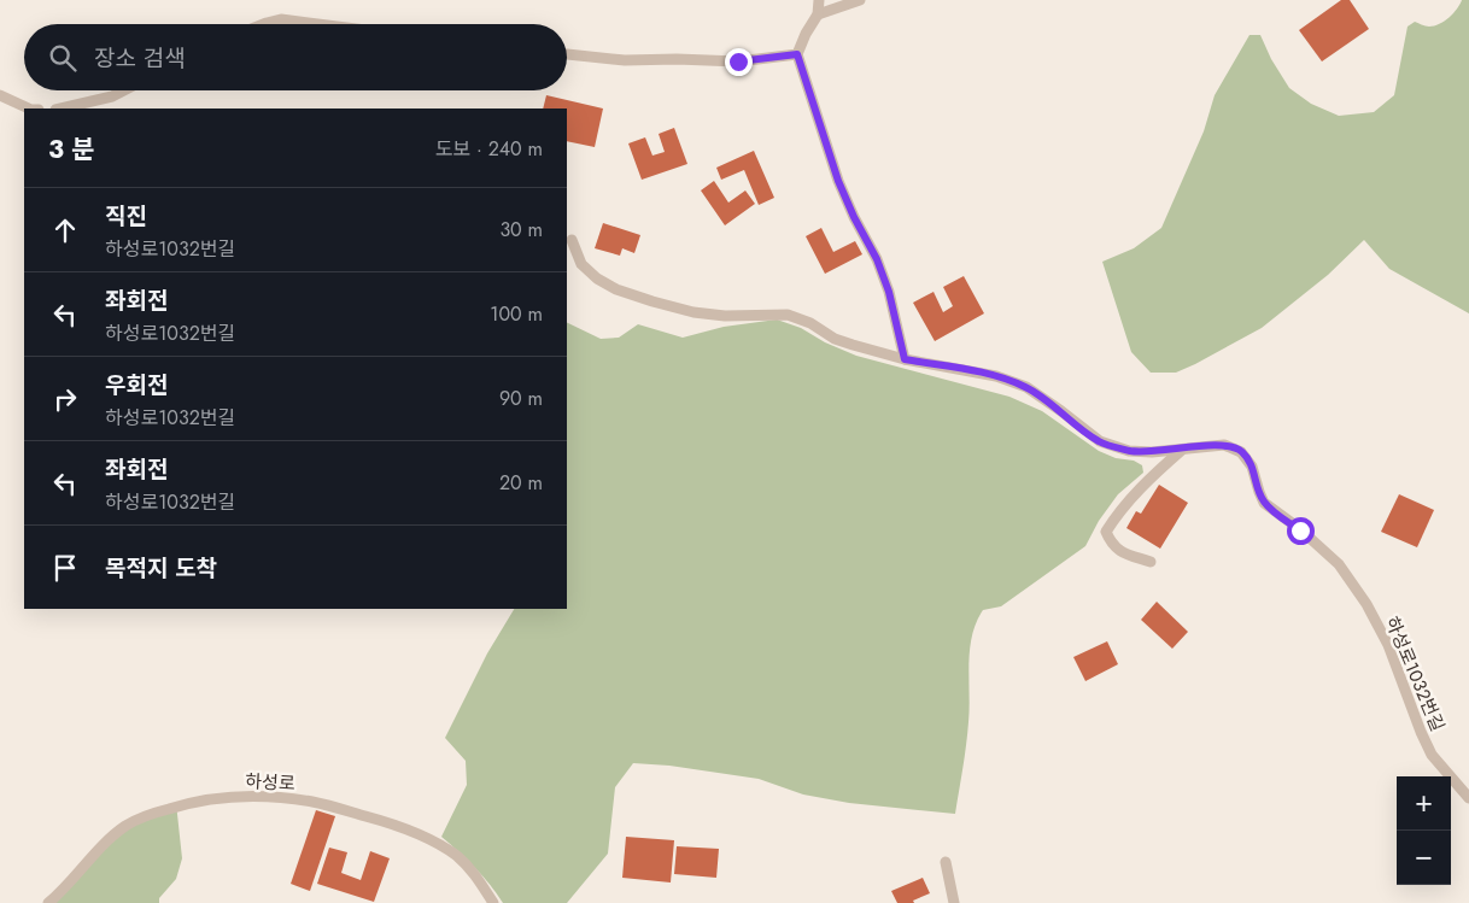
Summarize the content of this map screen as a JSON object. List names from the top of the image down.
{
  "streets": {
    "lane": ["하성로1032번길", "하성로"]
  },
  "page": {
    "search": "장소 검색",
    "heading": ["3 분", "도보 · 240 m"],
    "list": [
      ["직진", "하성로1032번길", "30 m"],
      ["좌회전", "하성로1032번길", "100 m"],
      ["우회전", "하성로1032번길", "90 m"],
      ["좌회전", "하성로1032번길", "20 m"],
      "목적지 도착"
    ],
    "map_buttons": ["+", "−"]
  }
}
